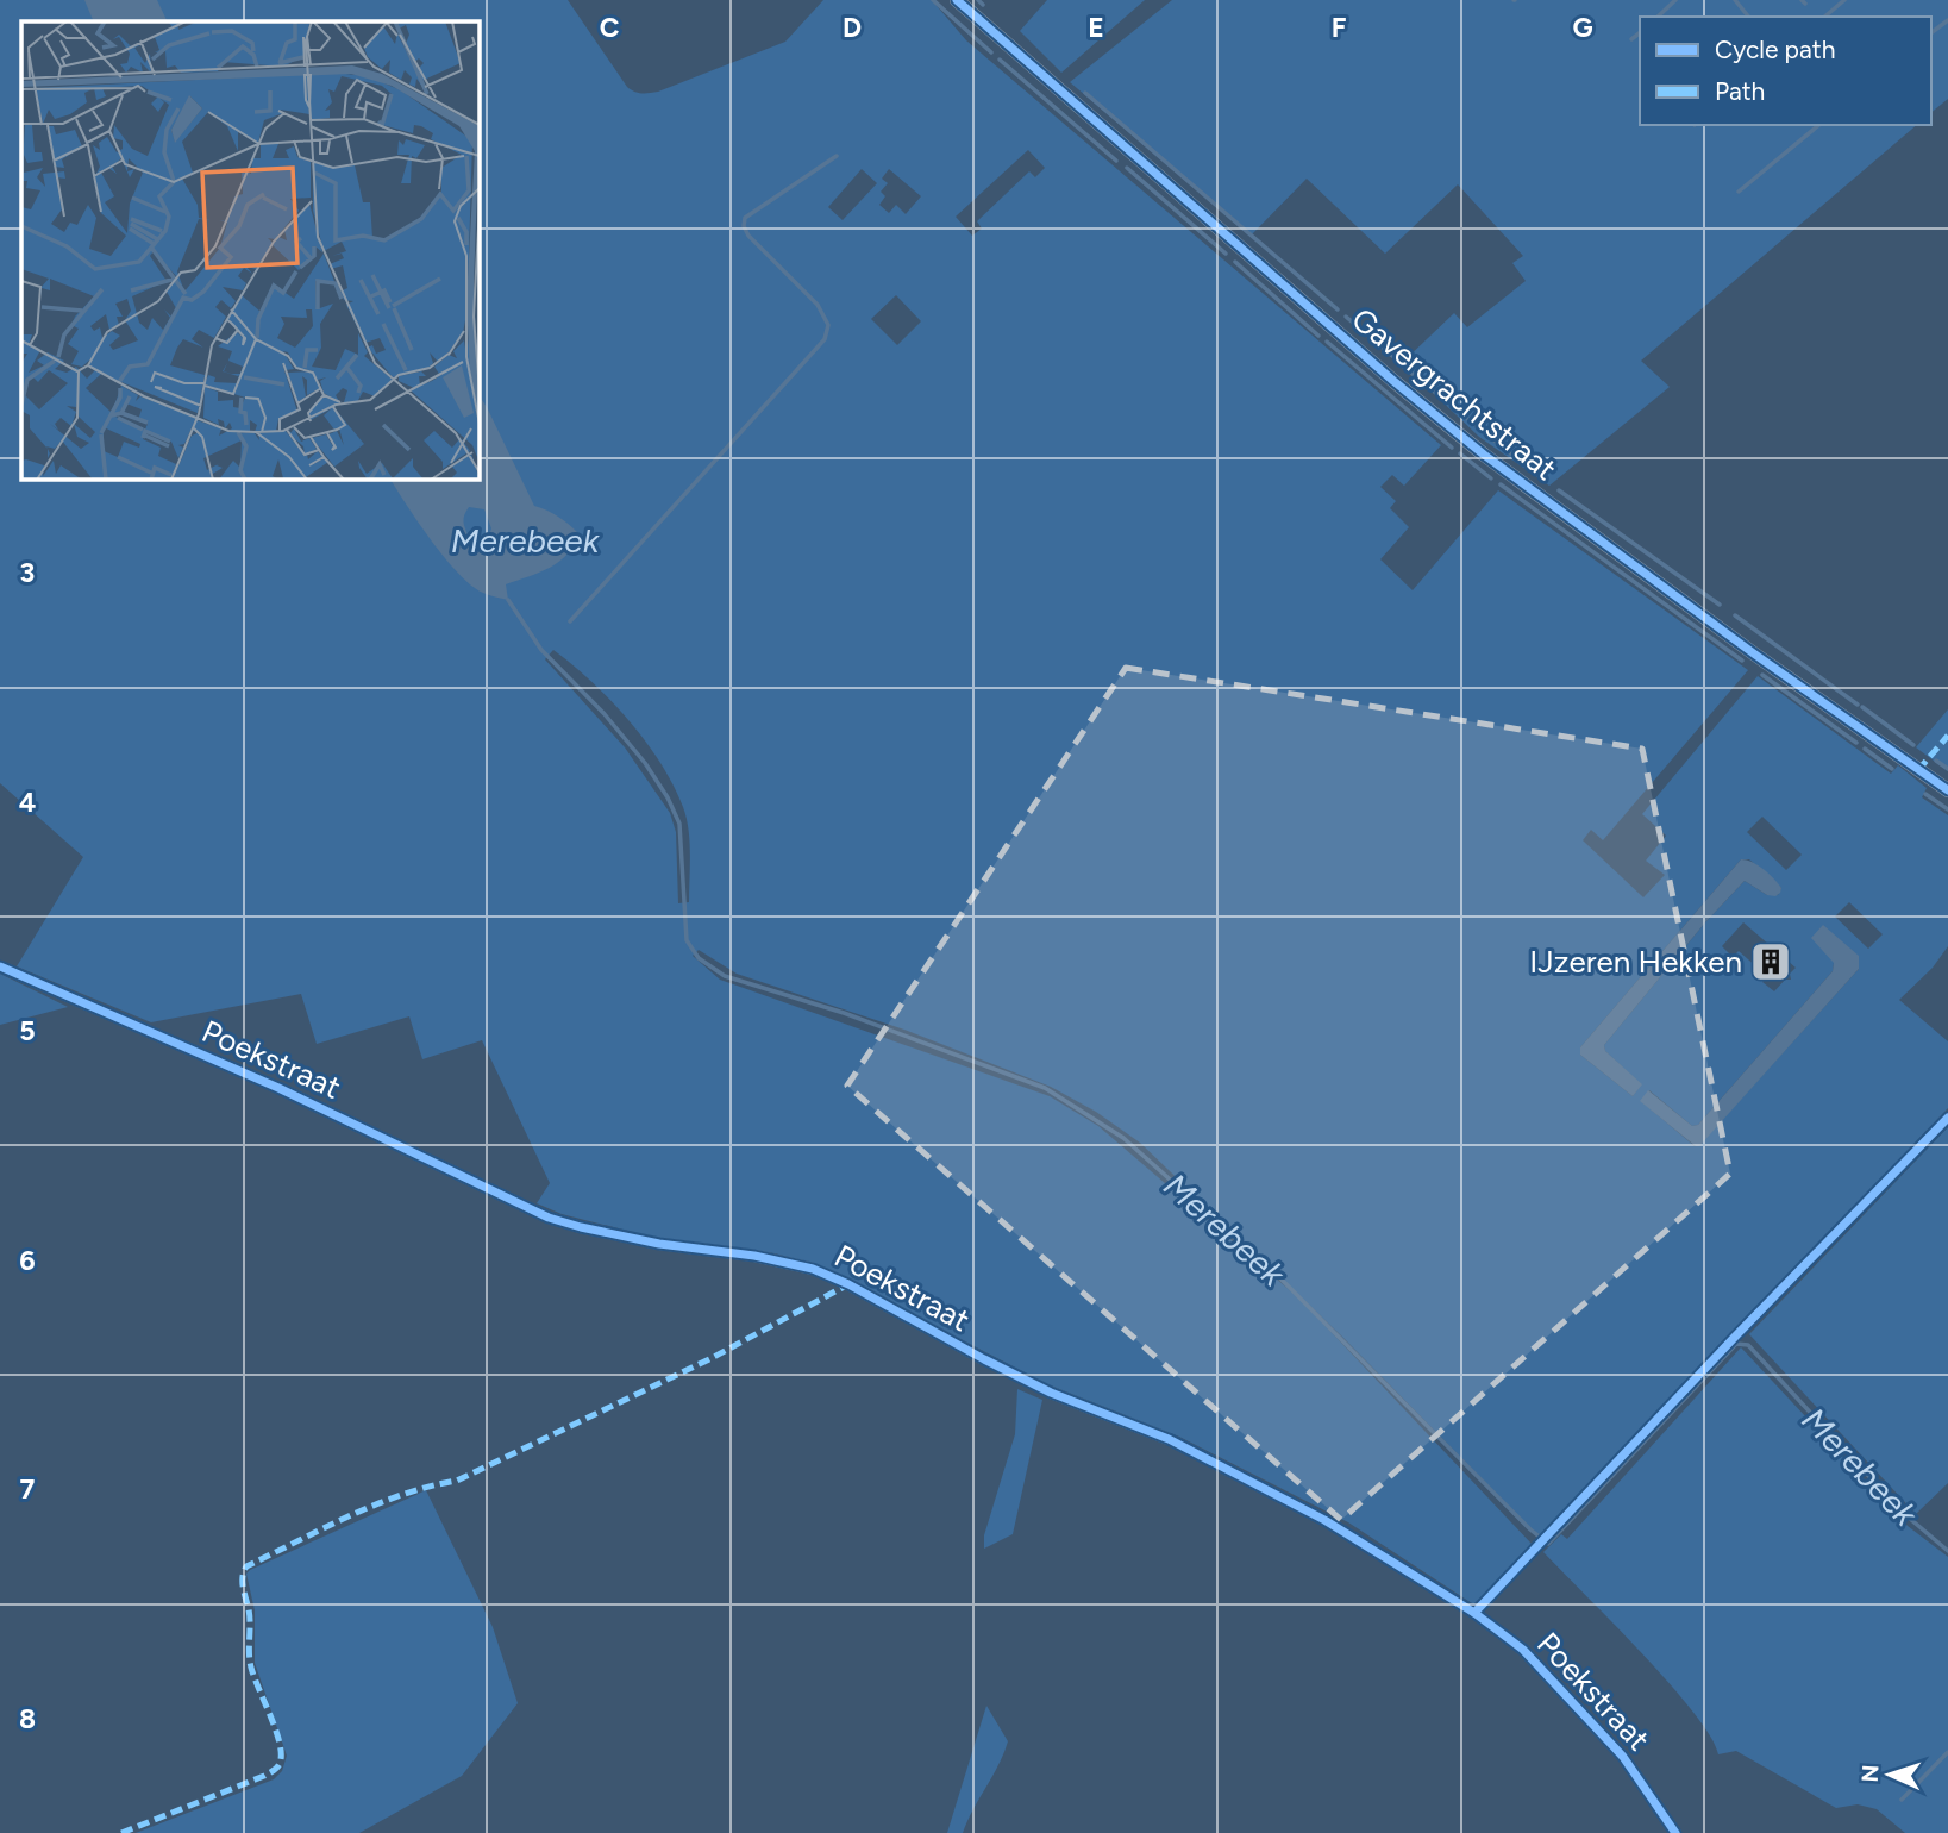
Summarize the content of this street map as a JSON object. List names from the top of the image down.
{
  "streets": {
    "street": ["Gavergrachtstraat", "Poekstraat"]
  },
  "water": ["Merebeek"],
  "places": {
    "building": ["IJzeren Hekken"]
  },
  "legend": ["Cycle path", "Path"],
  "north": "left",
  "grid": {
    "columns": [
      "C",
      "D",
      "E",
      "F",
      "G"
    ],
    "rows": [
      "3",
      "4",
      "5",
      "6",
      "7",
      "8"
    ]
  }
}
